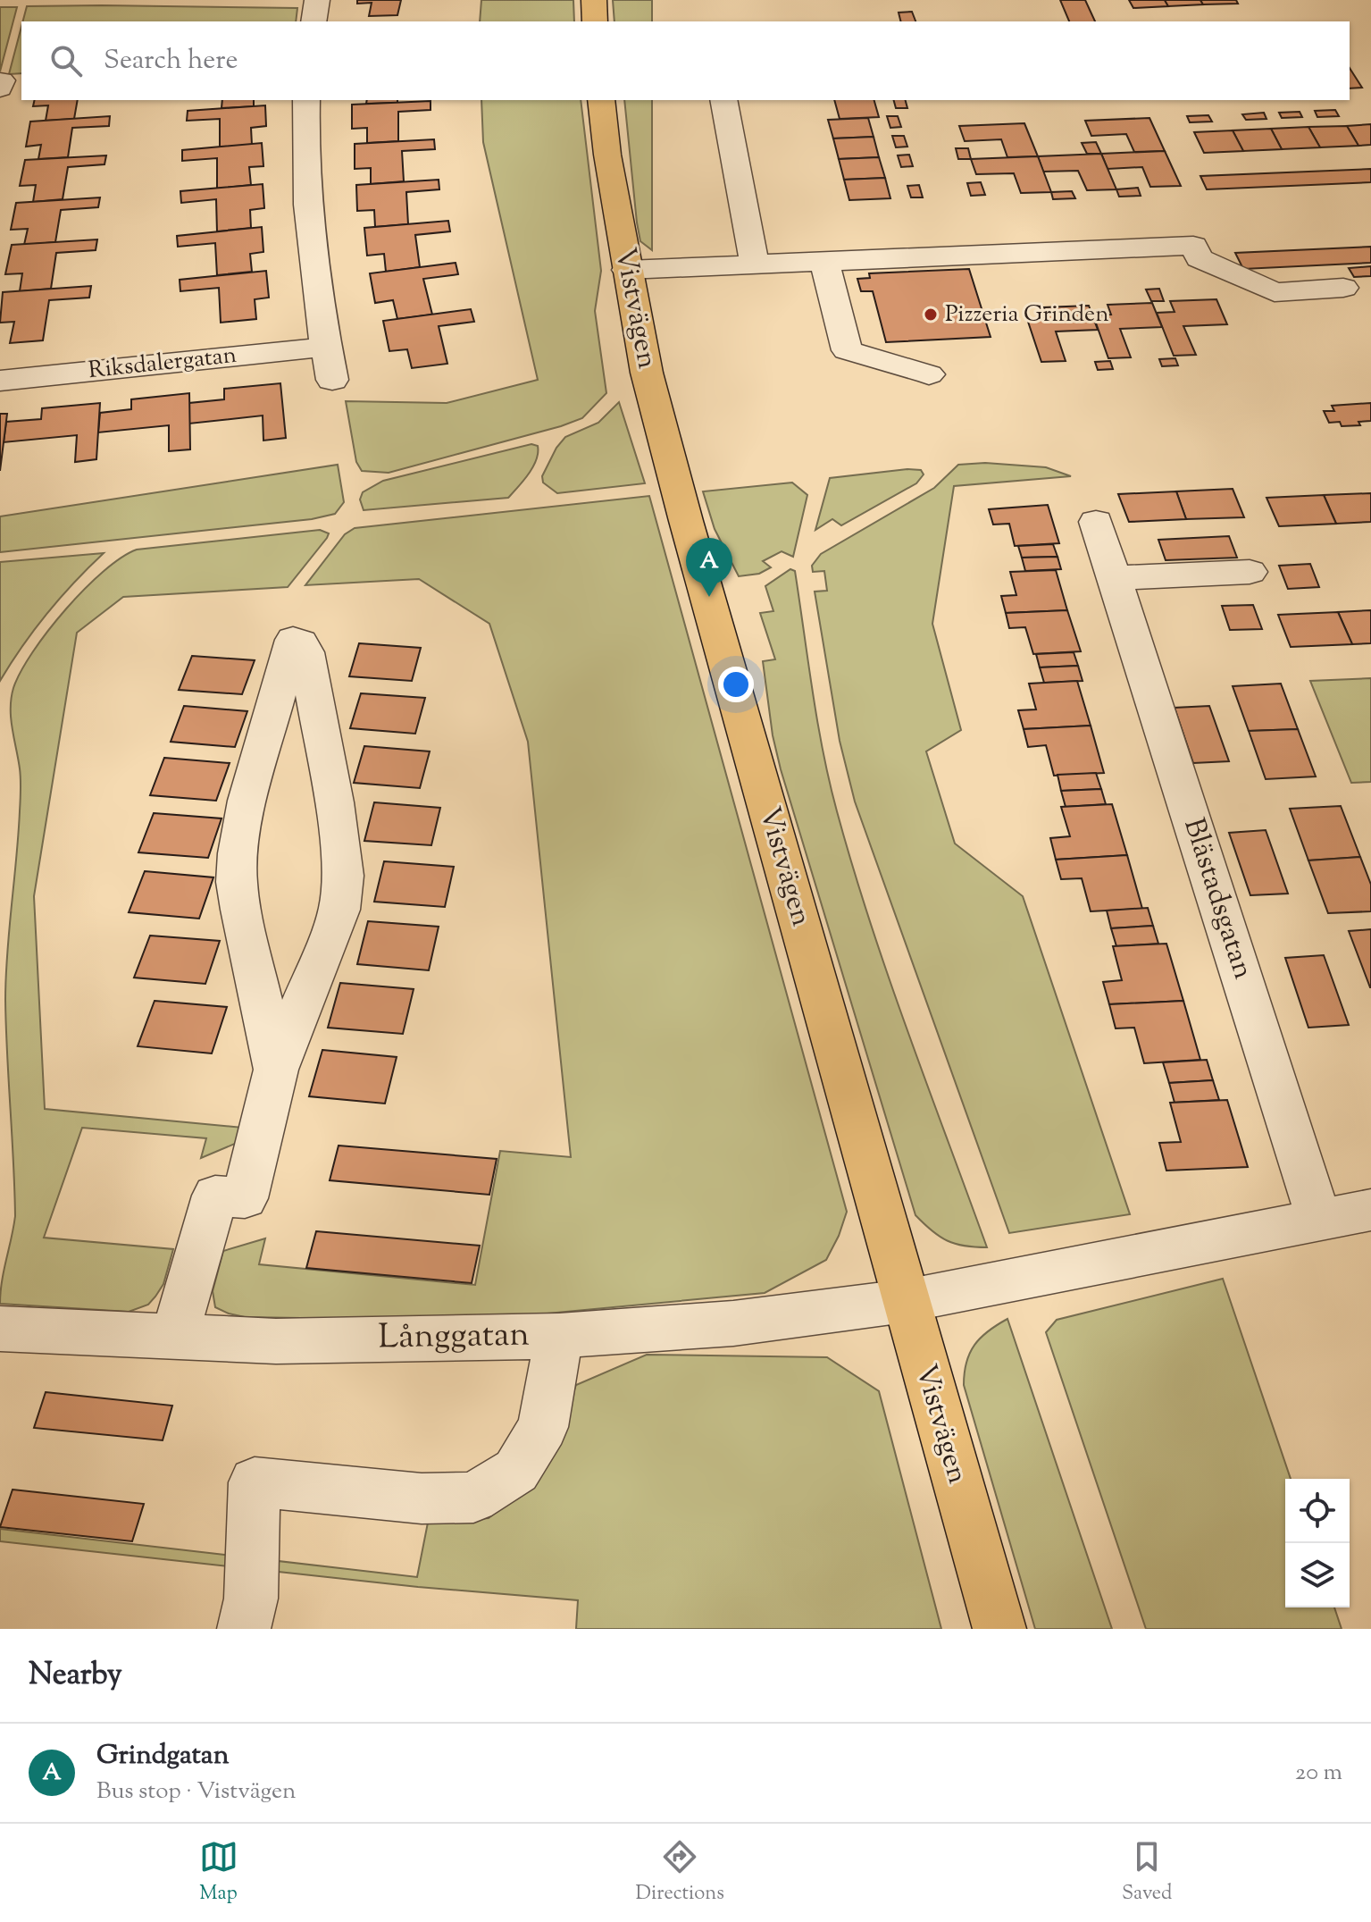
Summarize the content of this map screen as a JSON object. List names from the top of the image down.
{
  "streets": {
    "main road": ["Vistvägen"],
    "street": ["Riksdalergatan", "Blästadsgatan", "Långgatan"]
  },
  "crossings": [
    ["Vistvägen", "Långgatan"]
  ],
  "places": ["Pizzeria Grinden"],
  "page": {
    "search": "Search here",
    "pins": "A",
    "heading": "Nearby",
    "list": [
      {
        "mark": "A",
        "name": "Grindgatan",
        "note": "Bus stop · Vistvägen",
        "value": "20 m"
      }
    ],
    "nav": ["Map", "Directions", "Saved"]
  }
}
